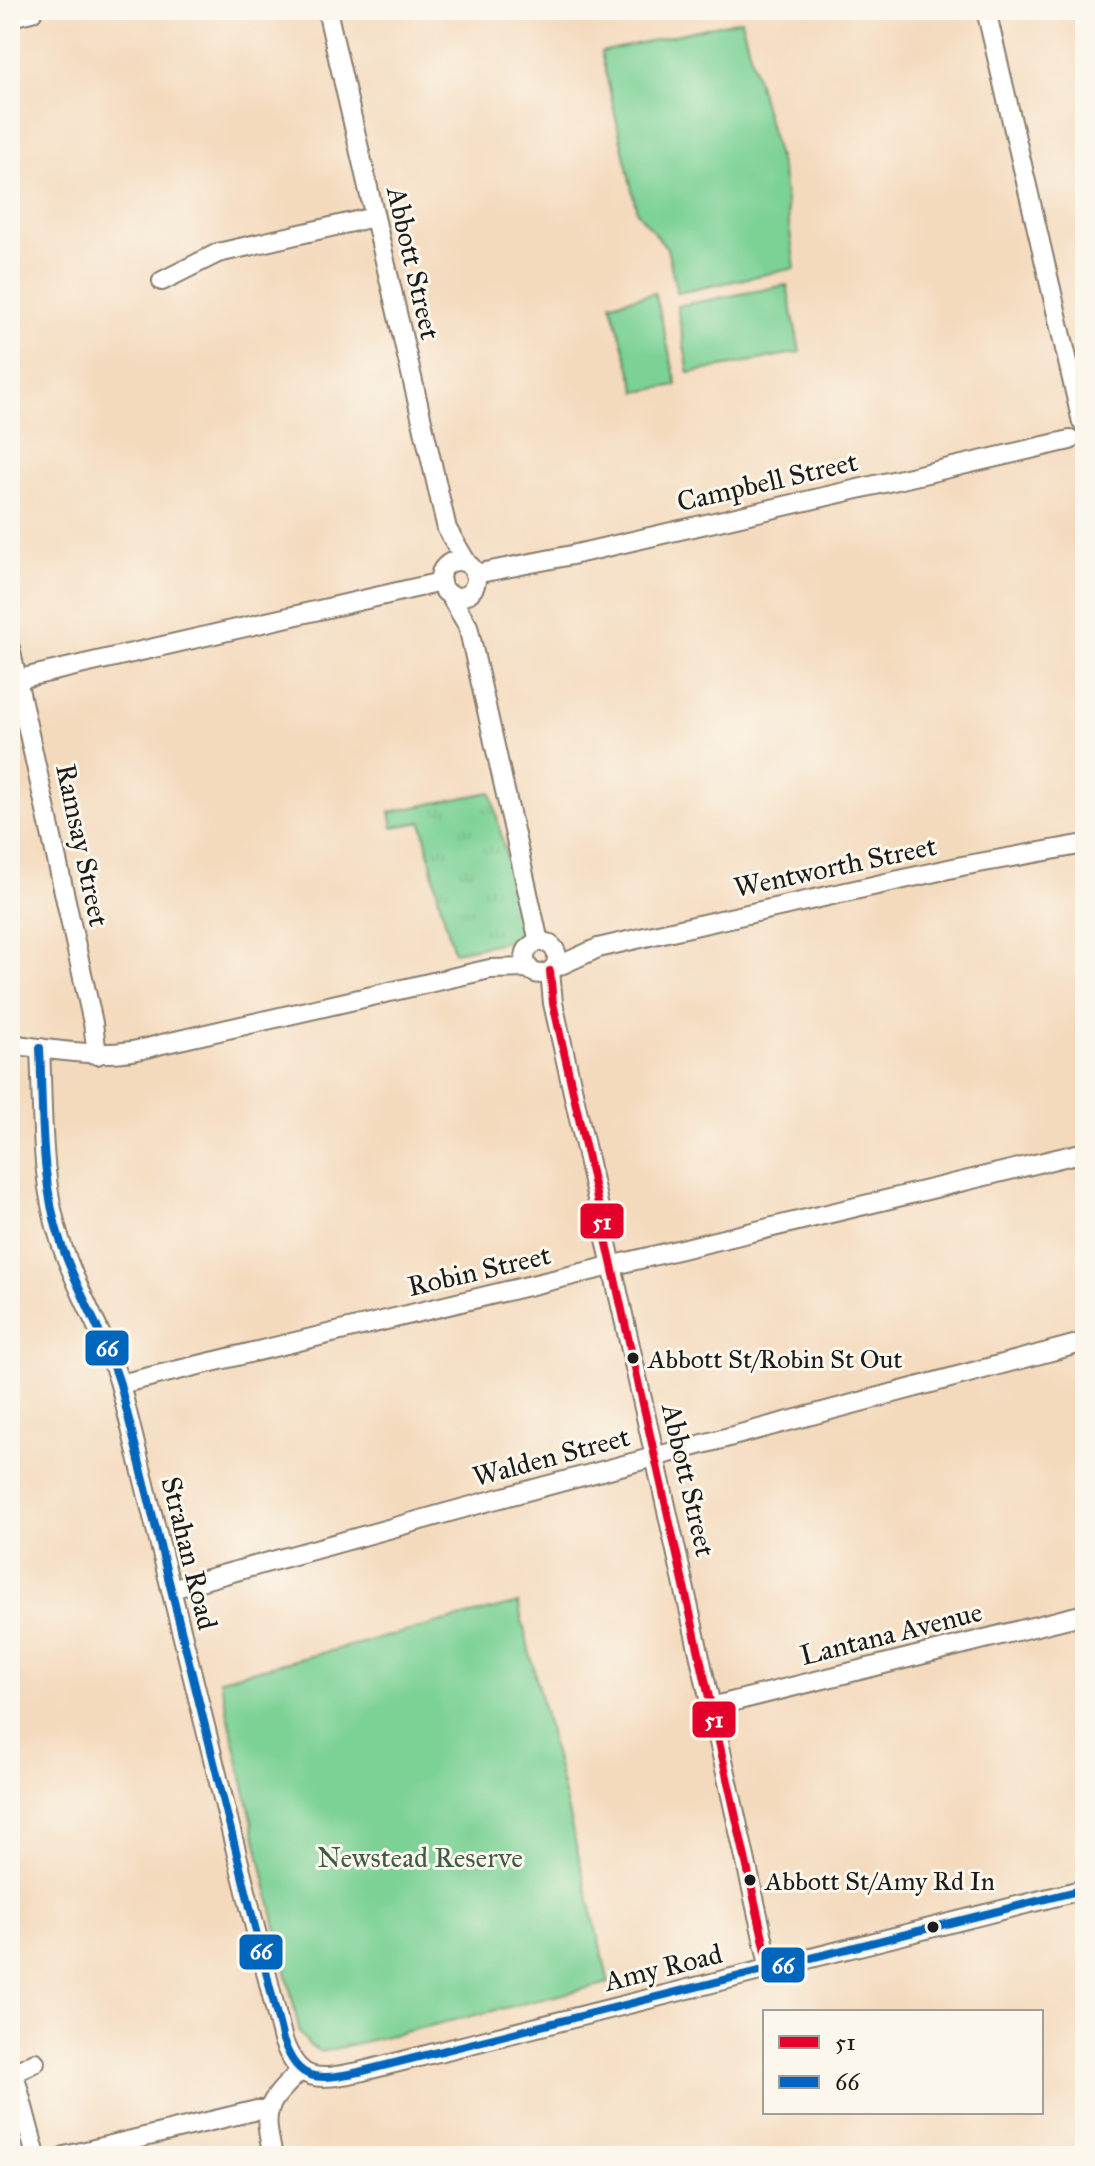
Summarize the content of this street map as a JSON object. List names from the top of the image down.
{
  "streets": {
    "street": [
      "Abbott Street",
      "Campbell Street",
      "Ramsay Street",
      "Wentworth Street",
      "Robin Street",
      "Walden Street",
      "Strahan Road",
      "Lantana Avenue",
      "Amy Road"
    ]
  },
  "crossings": [
    ["Abbott Street", "Campbell Street"],
    ["Abbott Street", "Wentworth Street"],
    ["Abbott Street", "Robin Street"],
    ["Abbott Street", "Walden Street"],
    ["Abbott Street", "Lantana Avenue"],
    ["Abbott Street", "Amy Road"],
    ["Ramsay Street", "Wentworth Street"],
    ["Wentworth Street", "Strahan Road"],
    ["Robin Street", "Strahan Road"],
    ["Walden Street", "Strahan Road"],
    ["Strahan Road", "Amy Road"]
  ],
  "parks": ["Newstead Reserve"],
  "places": ["Abbott St/Robin St Out", "Abbott St/Amy Rd In"],
  "lines": ["transit line 51", "transit line 66"],
  "legend": ["51", "66"]
}
